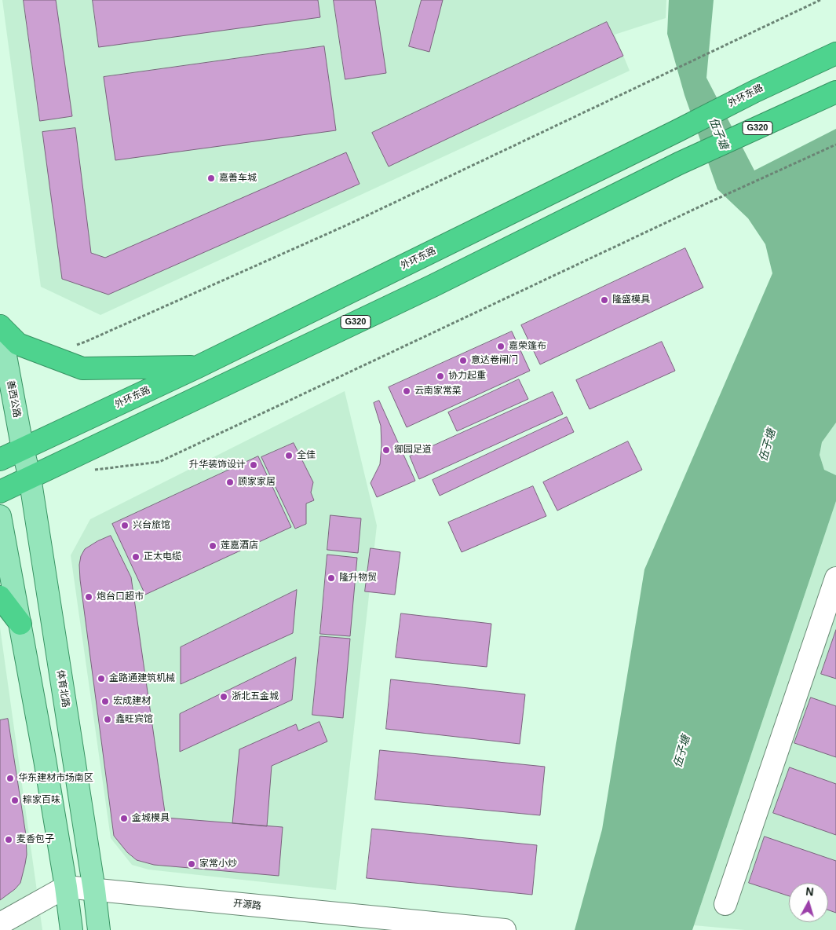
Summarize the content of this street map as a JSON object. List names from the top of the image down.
{
  "streets": {
    "highway": ["外环东路", "G320"],
    "main road": ["善西公路", "体育北路"],
    "street": ["开源路"]
  },
  "crossings": [
    ["外环东路", "善西公路"],
    ["外环东路", "体育北路"],
    ["G320", "体育北路"],
    ["善西公路", "体育北路"],
    ["体育北路", "开源路"]
  ],
  "water": ["伍子塘"],
  "places": [
    "嘉善车城",
    "隆盛模具",
    "嘉荣篷布",
    "意达卷闸门",
    "协力起重",
    "云南家常菜",
    "御园足道",
    "全佳",
    "升华装饰设计",
    "顾家家居",
    "兴台旅馆",
    "莲嘉酒店",
    "正太电缆",
    "隆升物贸",
    "炮台口超市",
    "金路通建筑机械",
    "浙北五金城",
    "宏成建材",
    "鑫旺宾馆",
    "华东建材市场南区",
    "粽家百味",
    "金城模具",
    "麦香包子",
    "家常小炒"
  ],
  "north": "top"
}
